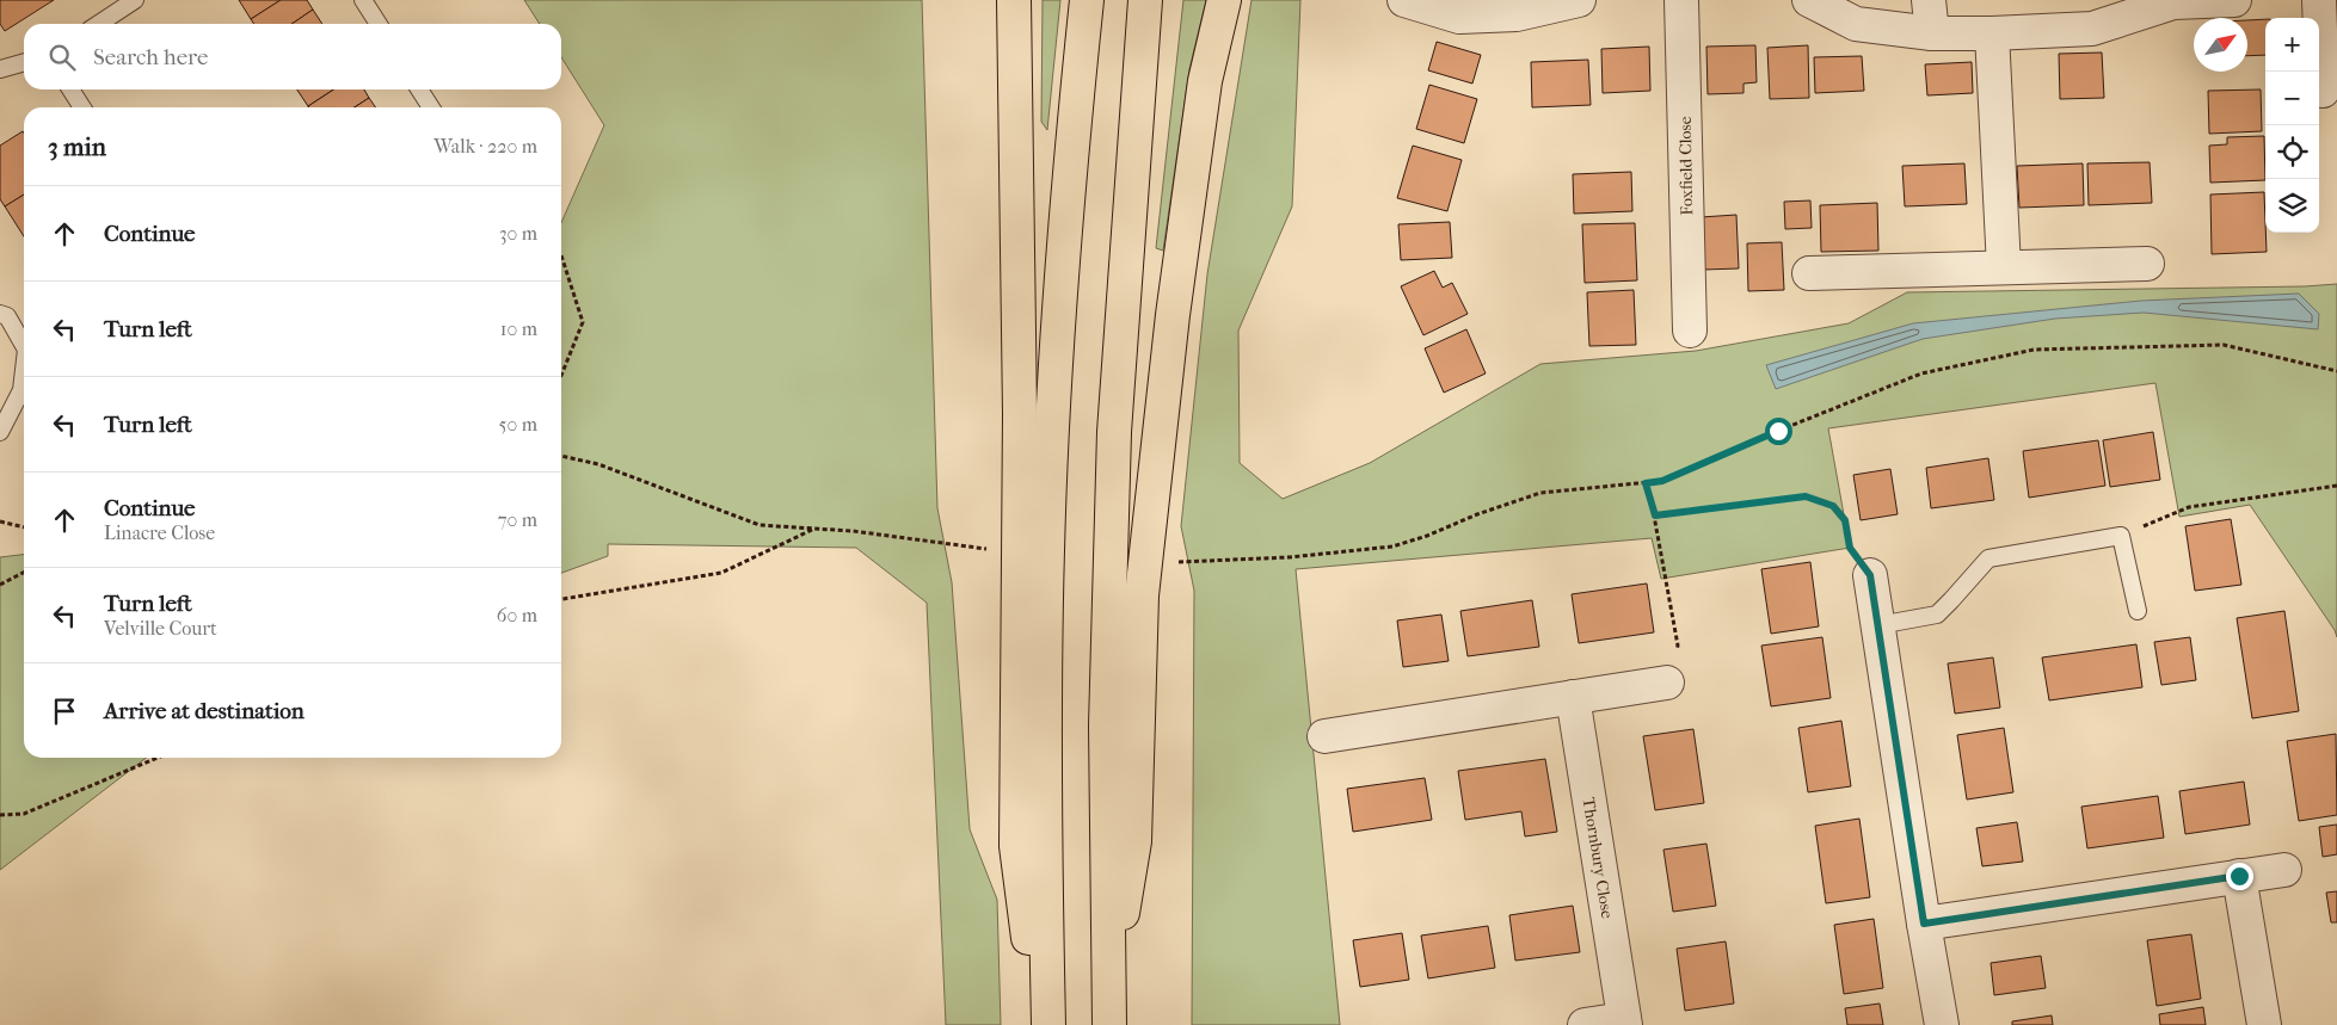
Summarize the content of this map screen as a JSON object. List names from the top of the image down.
{
  "streets": {
    "street": ["Foxfield Close", "Thornbury Close"]
  },
  "north": "top right",
  "page": {
    "map_buttons": ["+", "−"],
    "search": "Search here",
    "heading": ["3 min", "Walk · 220 m"],
    "list": [
      ["Continue", "30 m"],
      ["Turn left", "10 m"],
      ["Turn left", "50 m"],
      ["Continue", "Linacre Close", "70 m"],
      ["Turn left", "Velville Court", "60 m"],
      "Arrive at destination"
    ]
  }
}
